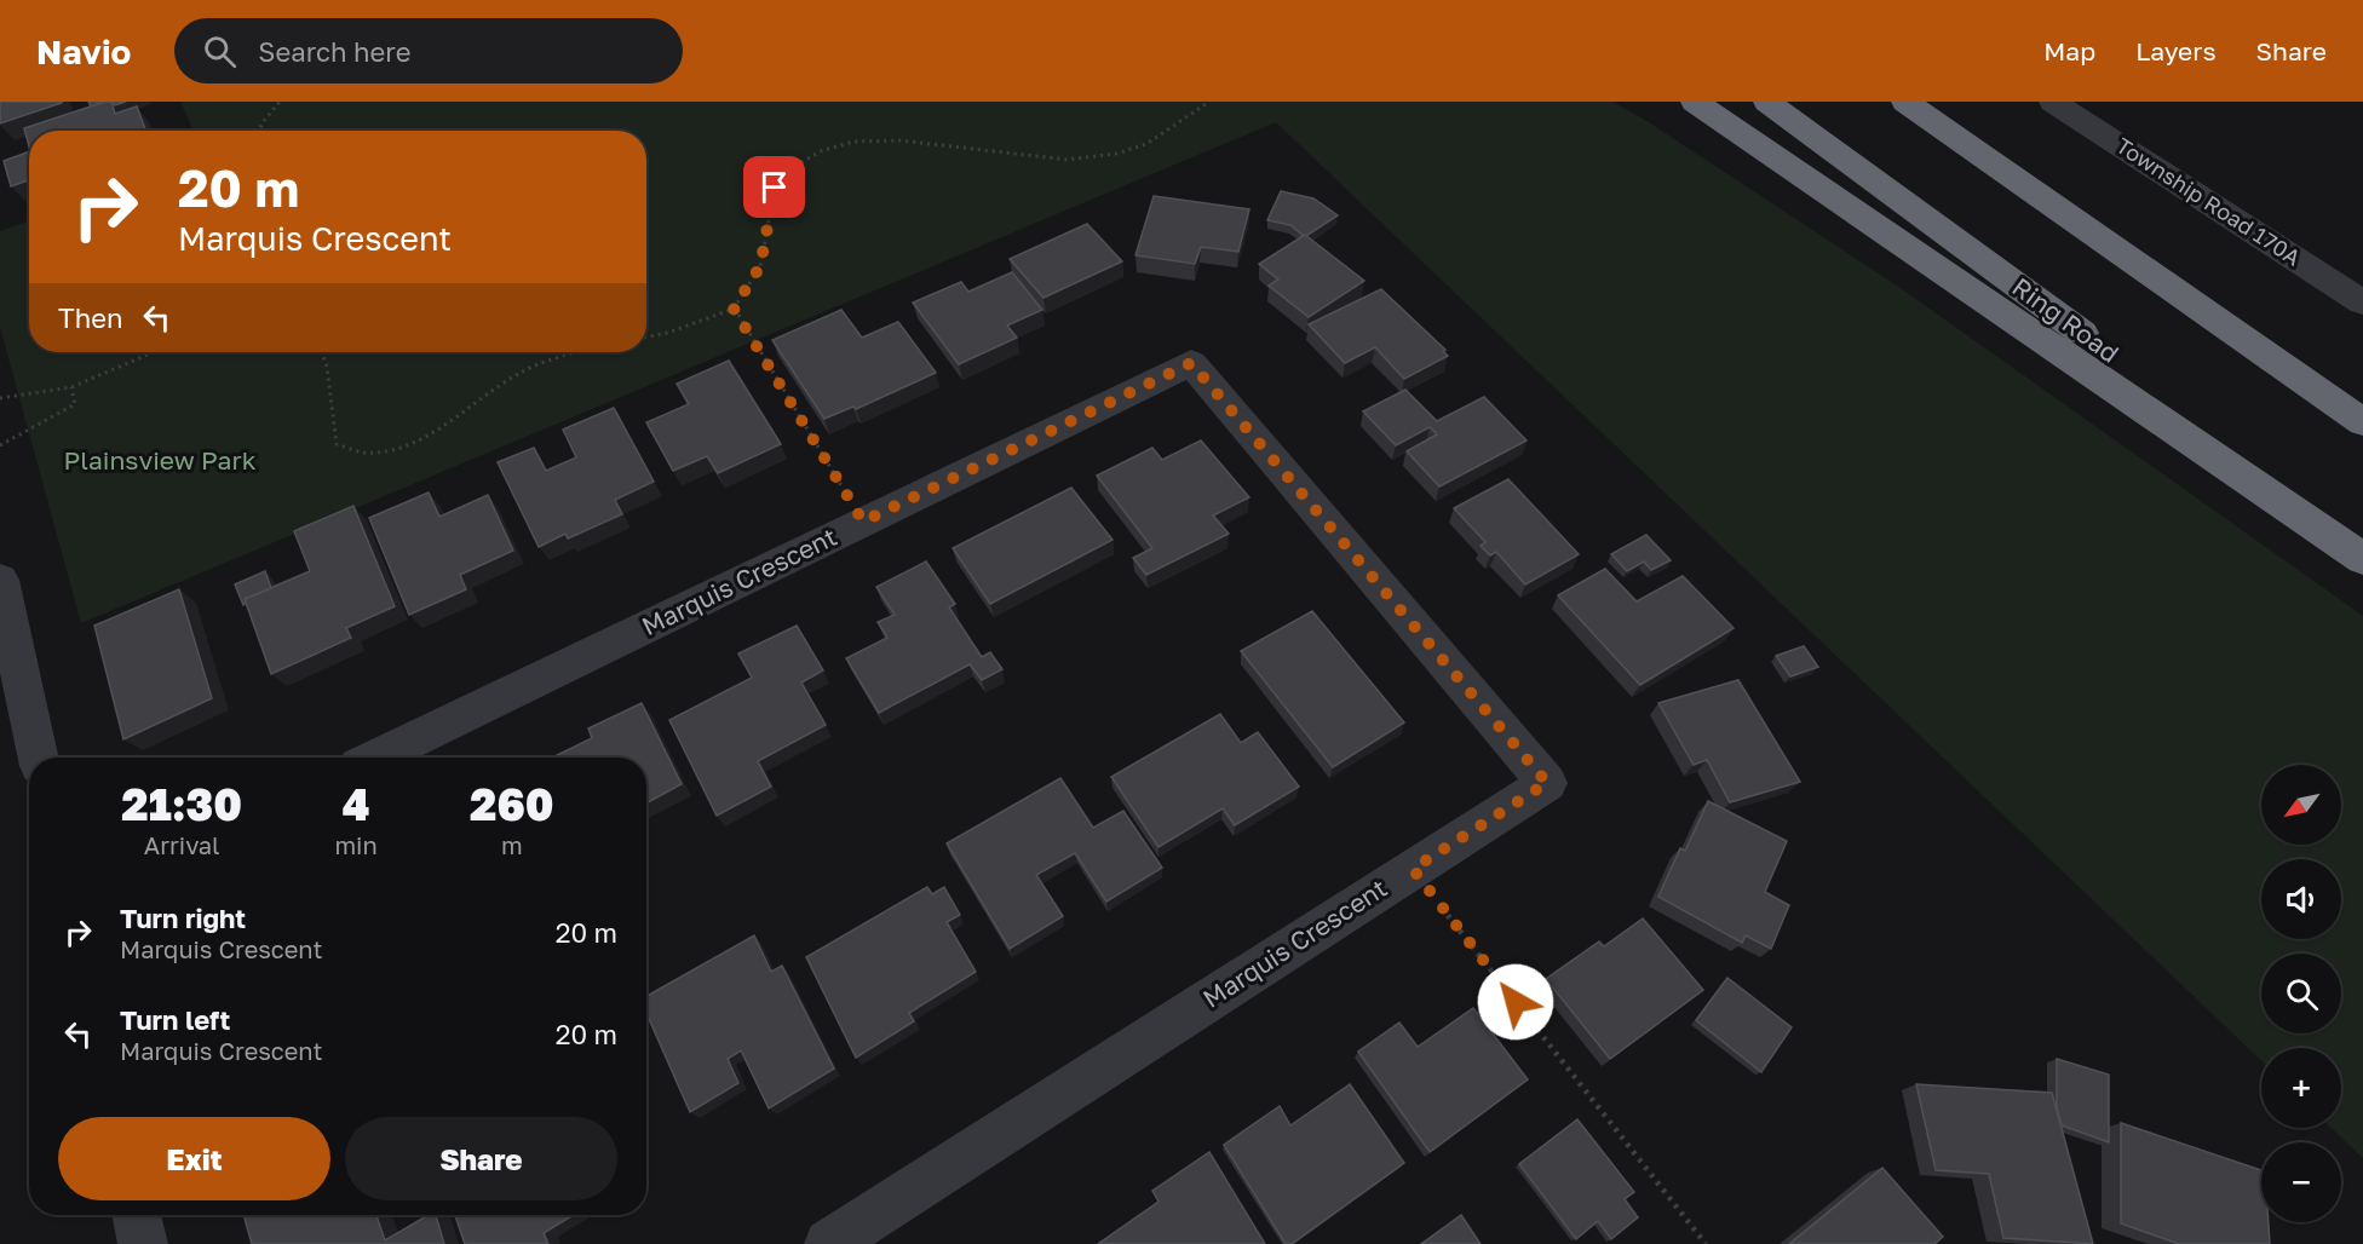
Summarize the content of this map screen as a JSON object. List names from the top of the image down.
{
  "streets": {
    "highway": ["Ring Road"],
    "street": ["Township Road 170A", "Marquis Crescent"]
  },
  "parks": ["Plainsview Park"],
  "north": "bottom left",
  "page": {
    "header": "Navio",
    "search": "Search here",
    "nav": ["Map", "Layers", "Share"],
    "turn": ["20 m", "Marquis Crescent"],
    "then": "Then",
    "eta": [
      "21:30",
      "Arrival",
      "4",
      "min",
      "260",
      "m"
    ],
    "map_buttons": ["+", "−"],
    "list": [
      {
        "name": "Turn right",
        "note": "Marquis Crescent",
        "value": "20 m"
      },
      {
        "name": "Turn left",
        "note": "Marquis Crescent",
        "value": "20 m"
      }
    ],
    "buttons": ["Exit", "Share"]
  }
}
